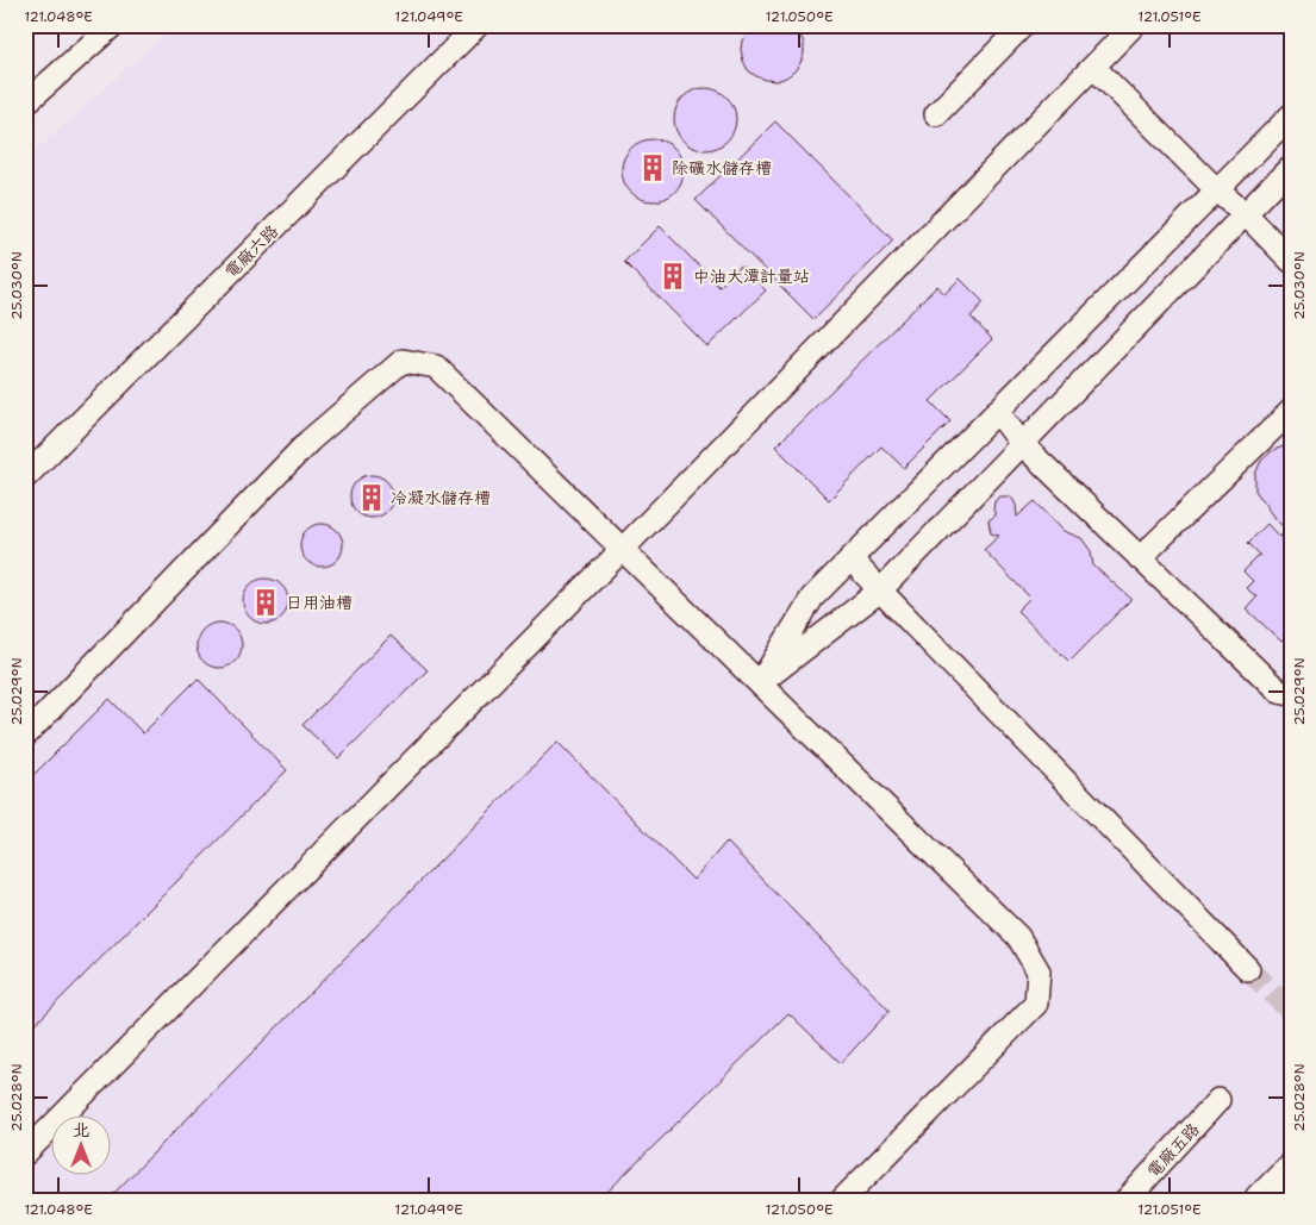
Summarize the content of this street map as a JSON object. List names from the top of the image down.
{
  "streets": {
    "street": ["電廠六路", "電廠五路"]
  },
  "places": {
    "building": [
      "除礦水儲存槽",
      "中油大潭計量站",
      "冷凝水儲存槽",
      "日用油槽"
    ]
  },
  "north": "top",
  "coordinates": [
    "121.048°E",
    "121.049°E",
    "121.050°E",
    "121.051°E",
    "25.030°N",
    "25.029°N",
    "25.028°N"
  ]
}
